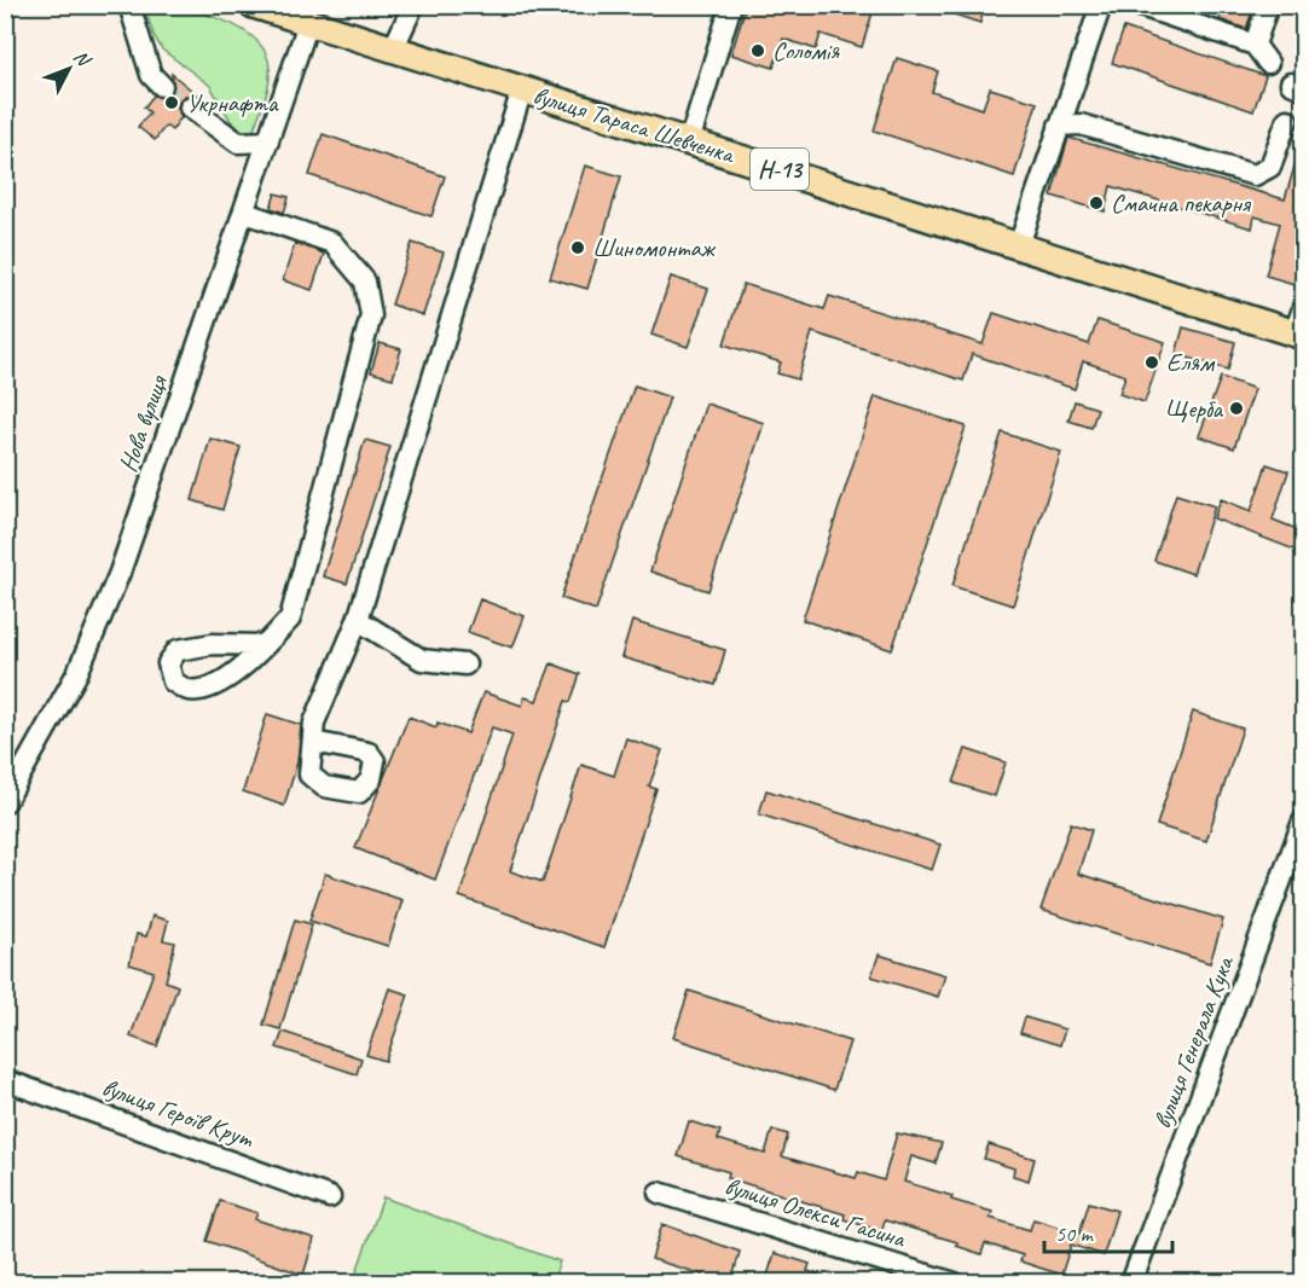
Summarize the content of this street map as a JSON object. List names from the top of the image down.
{
  "streets": {
    "main road": ["вулиця Тараса Шевченка", "Н-13"],
    "street": [
      "Нова вулиця",
      "вулиця Генерала Кука",
      "вулиця Героїв Крут",
      "вулиця Олекси Гасина"
    ]
  },
  "crossings": [
    ["вулиця Тараса Шевченка", "Нова вулиця"]
  ],
  "places": [
    "Соломiя",
    "Укрнафта",
    "Смачна пекарня",
    "Шиномонтаж",
    "Елям",
    "Щерба"
  ],
  "scale_bar": "50 m",
  "north": "top right"
}
